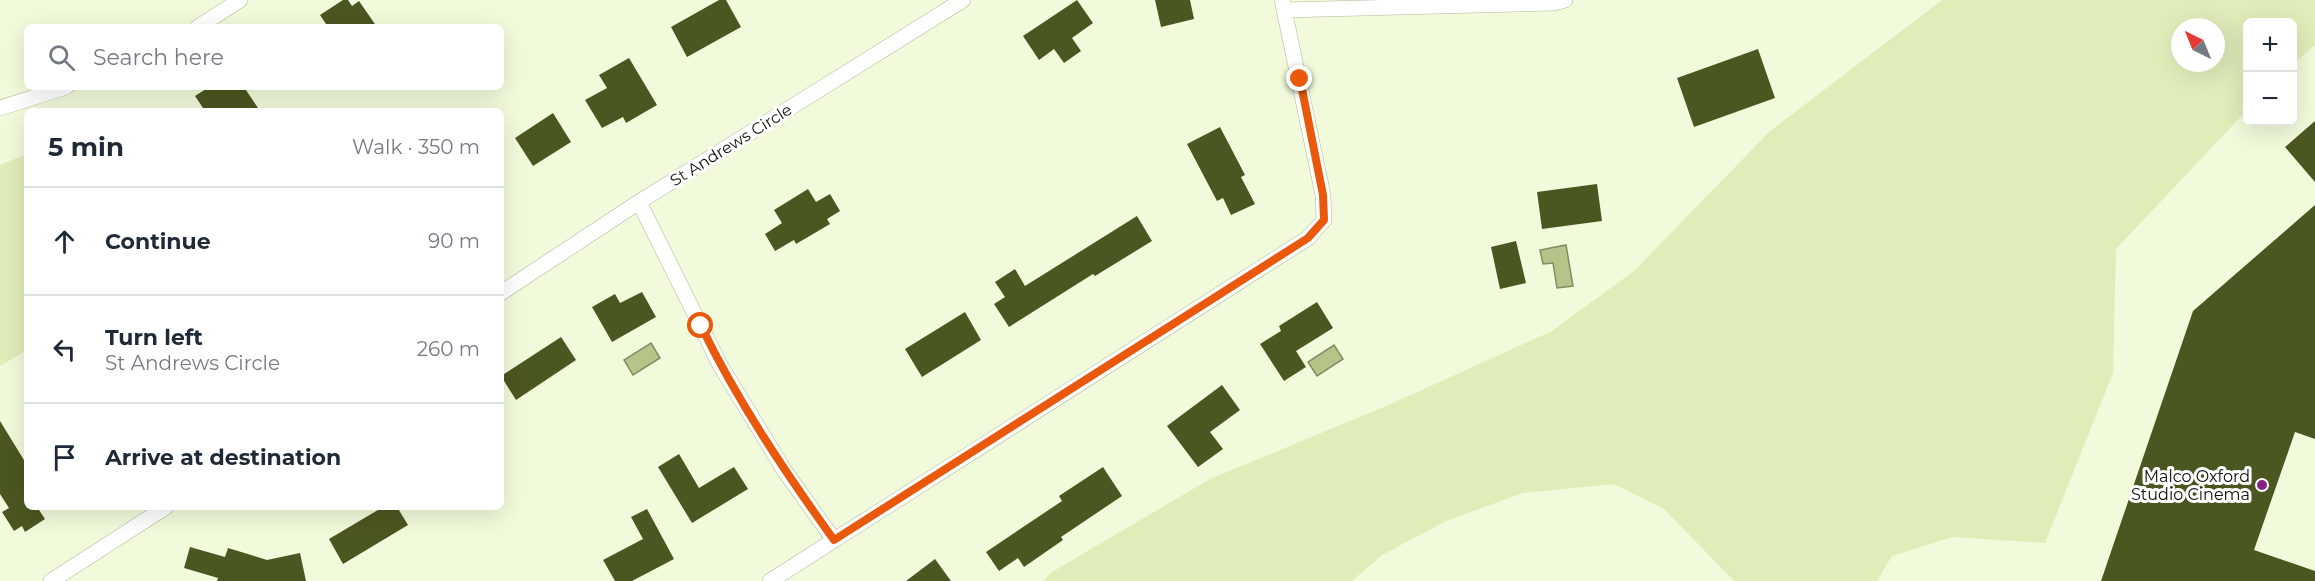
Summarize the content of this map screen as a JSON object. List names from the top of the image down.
{
  "streets": {
    "street": ["St Andrews Circle"]
  },
  "places": ["Malco Oxford Studio Cinema"],
  "north": "top left",
  "page": {
    "map_buttons": ["+", "−"],
    "search": "Search here",
    "heading": ["5 min", "Walk · 350 m"],
    "list": [
      ["Continue", "90 m"],
      ["Turn left", "St Andrews Circle", "260 m"],
      "Arrive at destination"
    ]
  }
}
